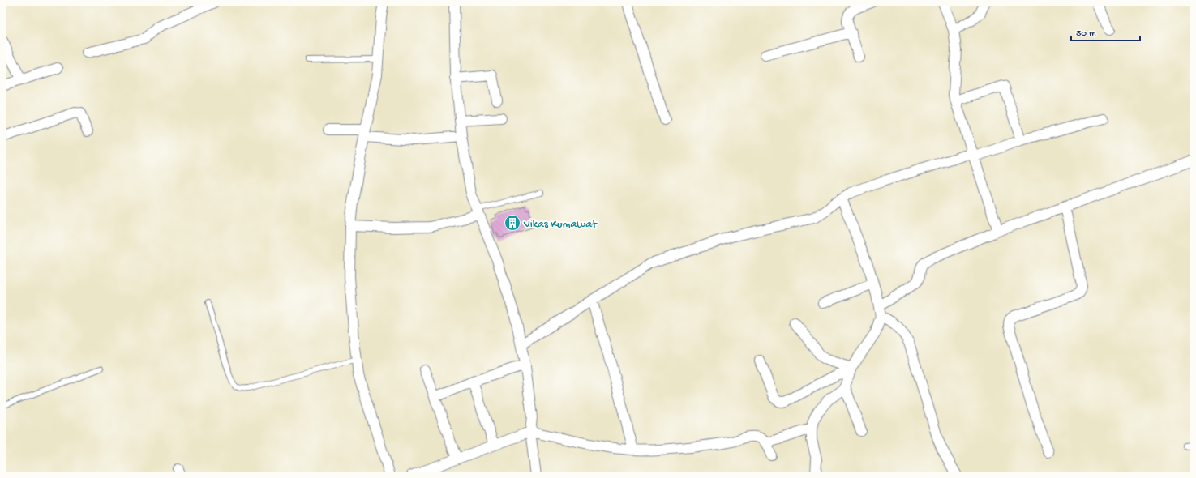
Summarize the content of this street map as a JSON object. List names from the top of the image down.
{
  "places": {
    "building": ["Vikas Kumawat"]
  },
  "scale_bar": "50 m"
}
